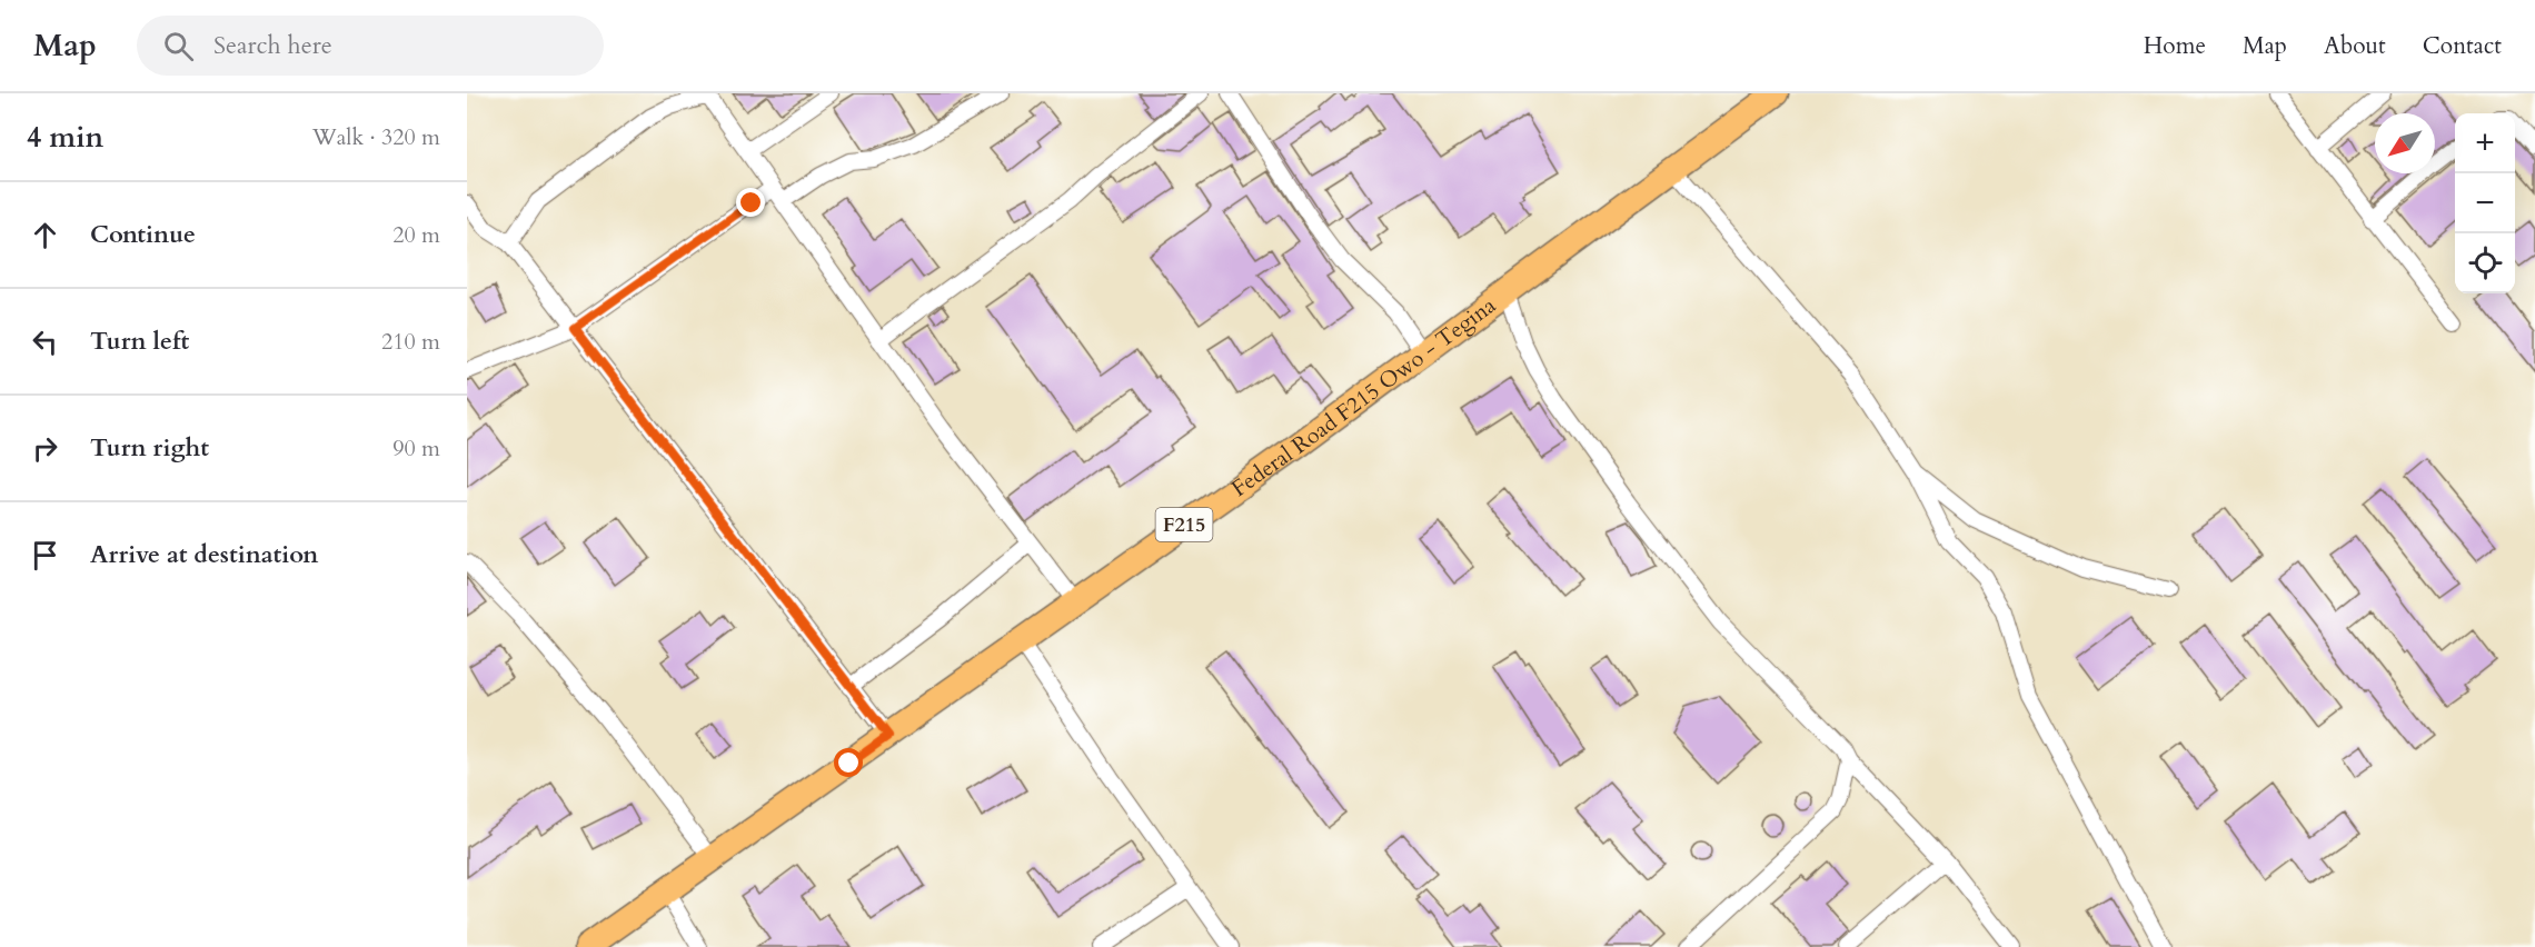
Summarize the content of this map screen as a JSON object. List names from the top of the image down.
{
  "streets": {
    "main road": ["Federal Road F215 Owo - Tegina", "F215"]
  },
  "north": "bottom left",
  "page": {
    "header": "Map",
    "search": "Search here",
    "nav": [
      "Home",
      "Map",
      "About",
      "Contact"
    ],
    "heading": ["4 min", "Walk · 320 m"],
    "map_buttons": ["+", "−"],
    "list": [
      ["Continue", "20 m"],
      ["Turn left", "210 m"],
      ["Turn right", "90 m"],
      "Arrive at destination"
    ]
  }
}
